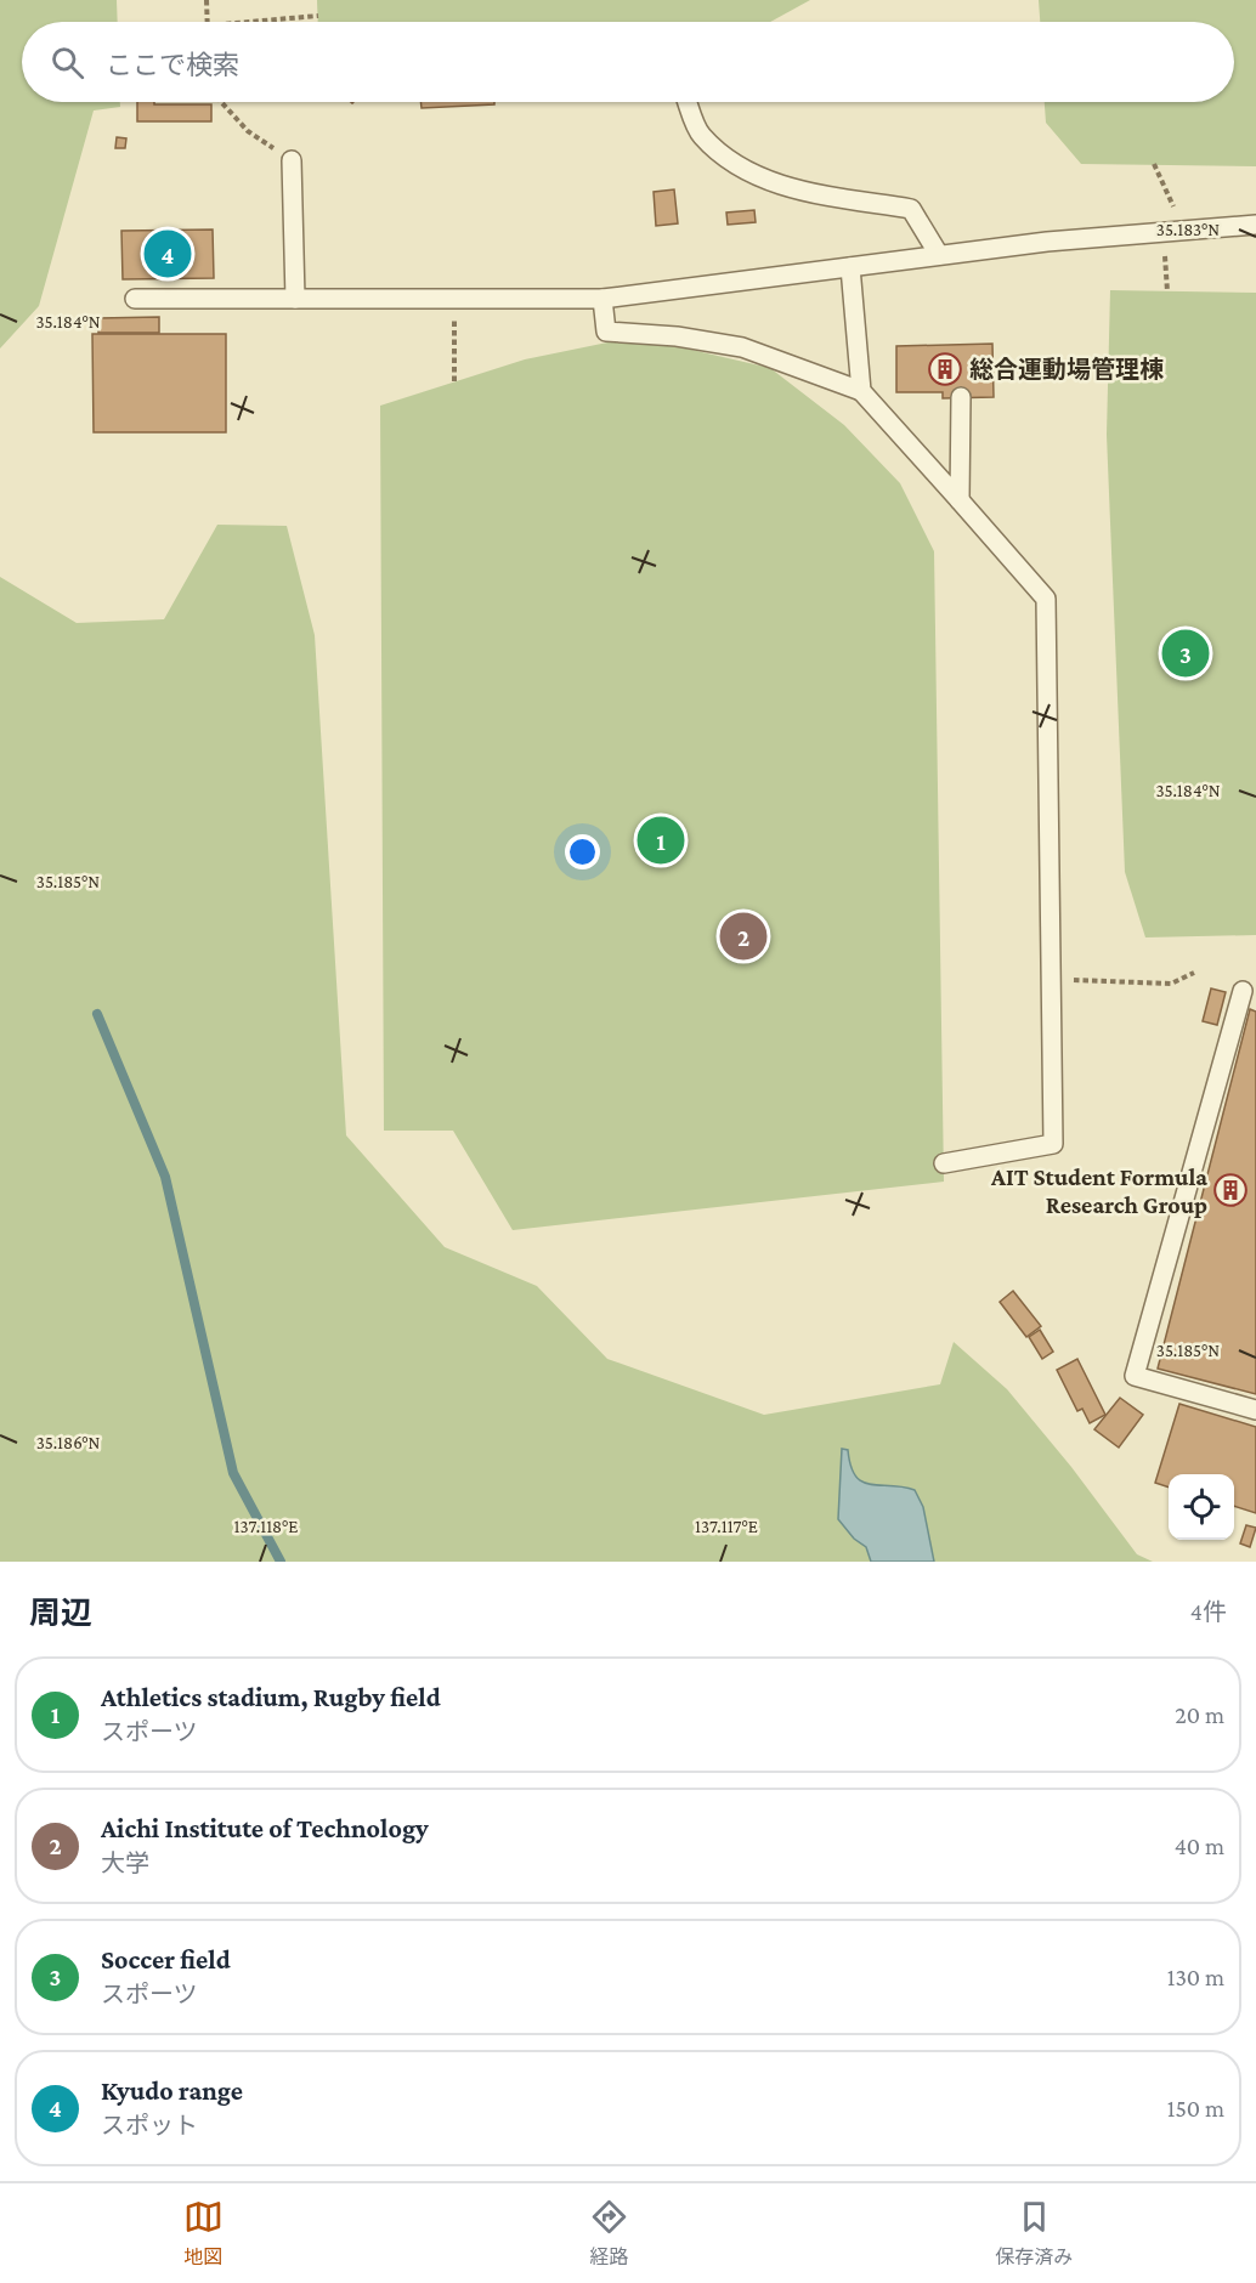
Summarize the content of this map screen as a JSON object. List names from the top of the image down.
{
  "places": {
    "building": ["総合運動場管理棟", "AIT Student Formula Research Group"]
  },
  "page": {
    "search": "ここで検索",
    "pins": [
      "4",
      "3",
      "1",
      "2"
    ],
    "heading": ["周辺", "4件"],
    "list": [
      {
        "mark": "1",
        "name": "Athletics stadium, Rugby field",
        "note": "スポーツ",
        "value": "20 m"
      },
      {
        "mark": "2",
        "name": "Aichi Institute of Technology",
        "note": "大学",
        "value": "40 m"
      },
      {
        "mark": "3",
        "name": "Soccer field",
        "note": "スポーツ",
        "value": "130 m"
      },
      {
        "mark": "4",
        "name": "Kyudo range",
        "note": "スポット",
        "value": "150 m"
      }
    ],
    "nav": ["地図", "経路", "保存済み"]
  },
  "coordinates": [
    "35.183°N",
    "35.184°N",
    "35.185°N",
    "35.186°N",
    "137.118°E",
    "137.117°E"
  ]
}
